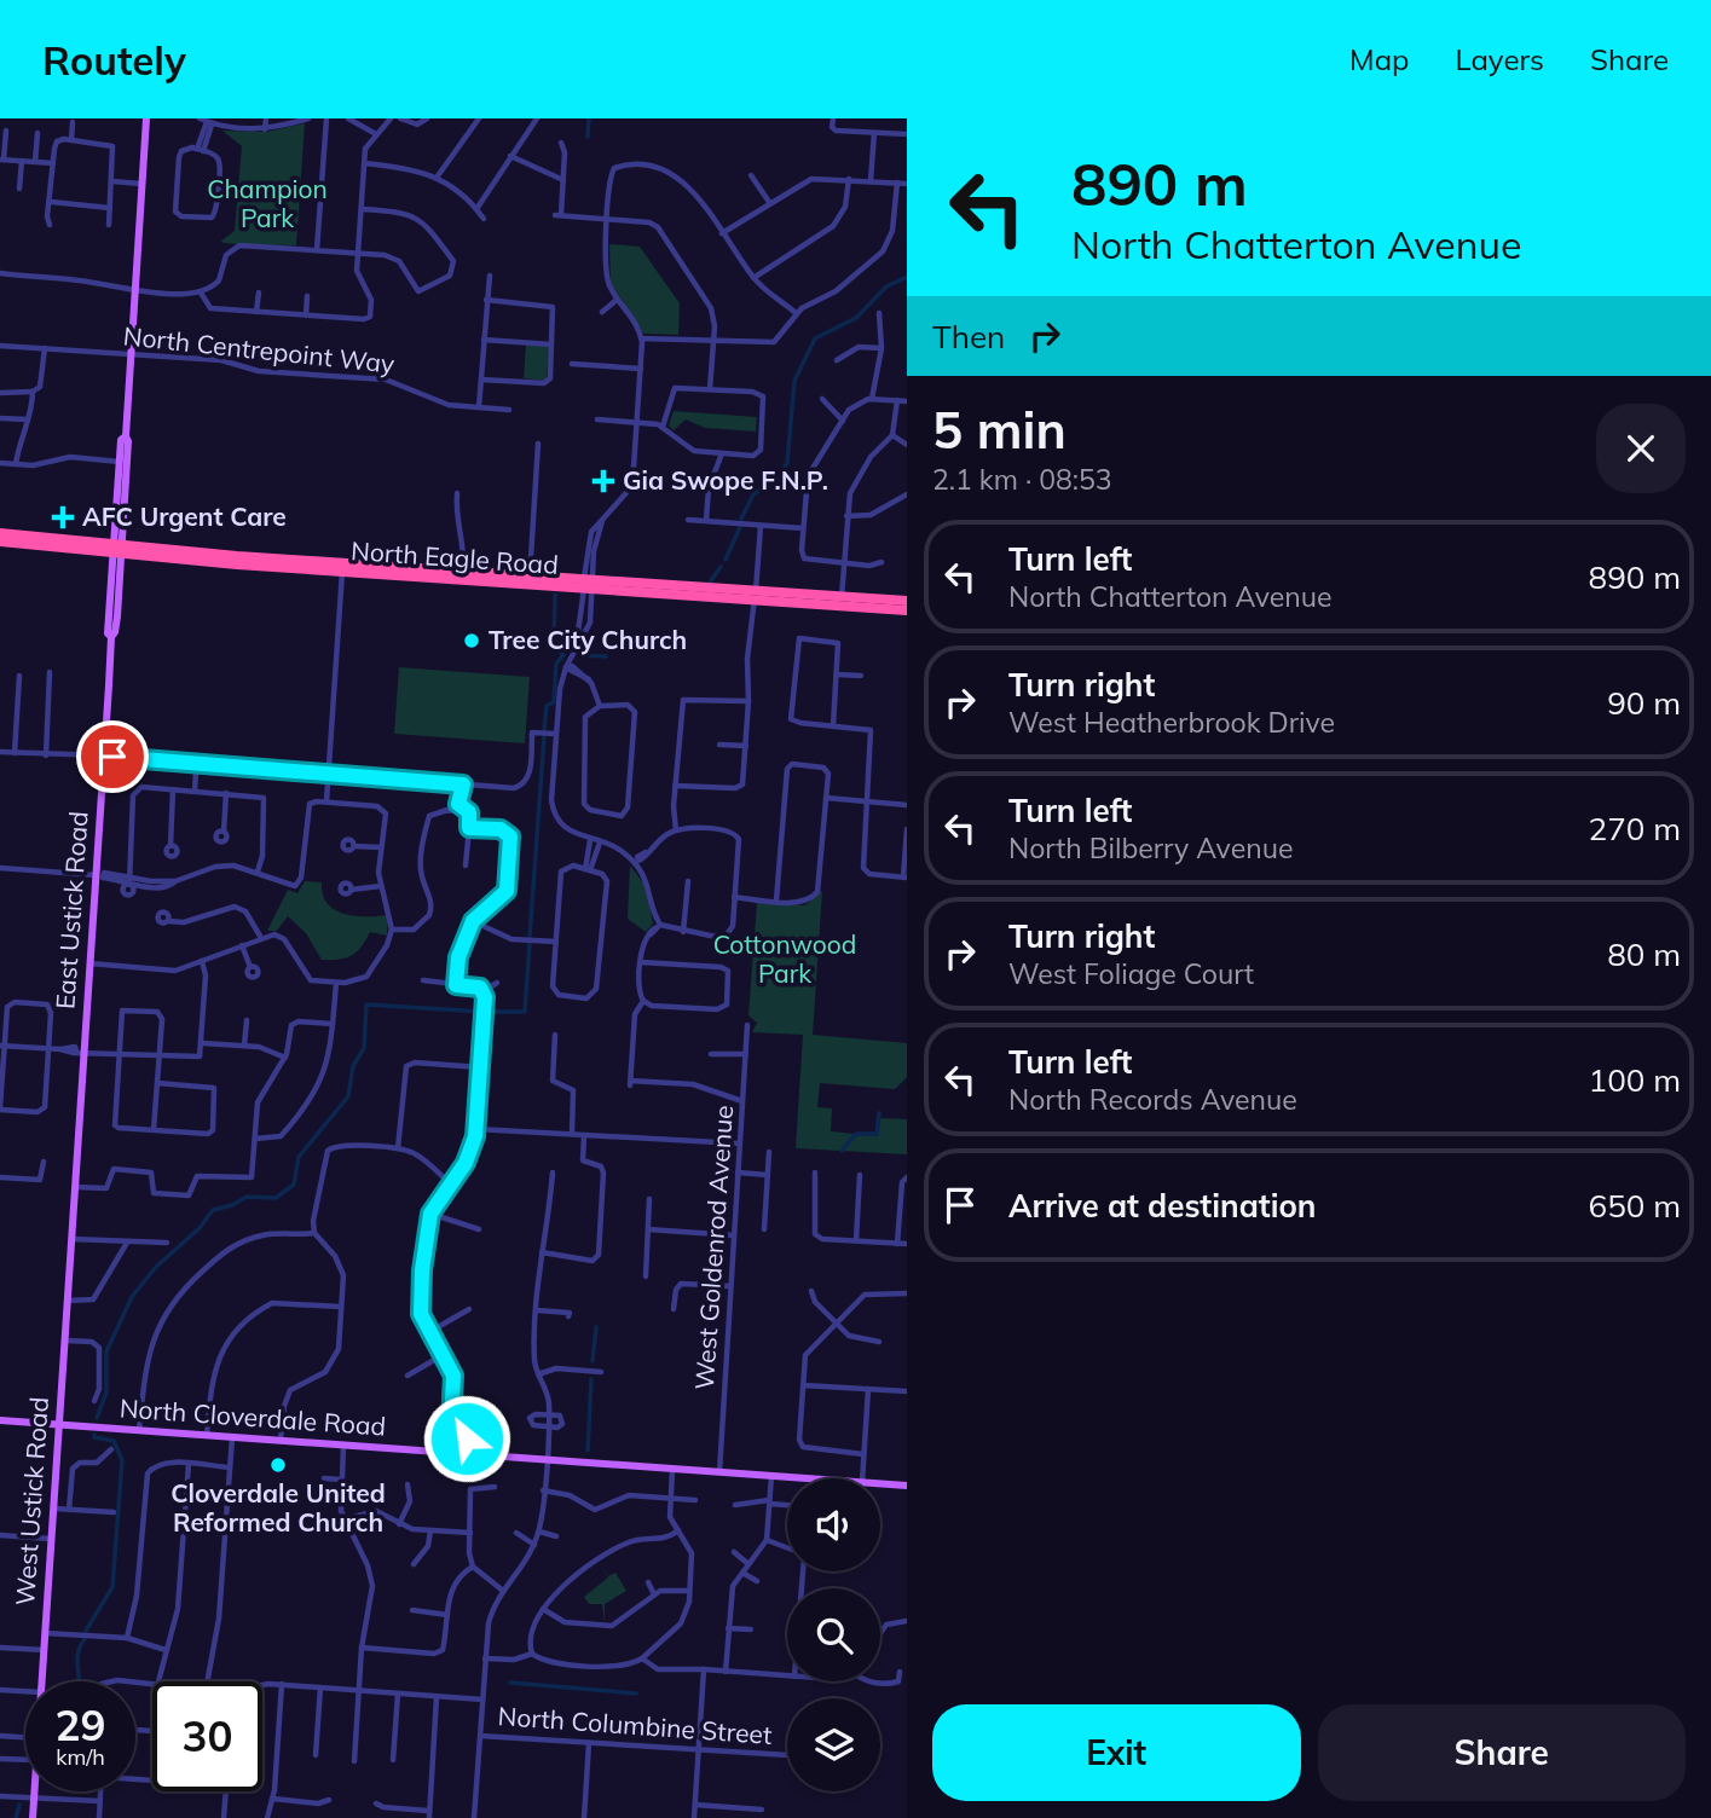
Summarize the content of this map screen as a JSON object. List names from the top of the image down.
{
  "streets": {
    "highway": ["North Eagle Road"],
    "main road": ["East Ustick Road", "North Cloverdale Road", "West Ustick Road"],
    "street": ["North Centrepoint Way", "West Goldenrod Avenue", "North Columbine Street"]
  },
  "crossings": [
    ["North Centrepoint Way", "East Ustick Road"],
    ["North Eagle Road", "East Ustick Road"],
    ["East Ustick Road", "West Ustick Road"],
    ["West Goldenrod Avenue", "North Cloverdale Road"],
    ["North Cloverdale Road", "West Ustick Road"]
  ],
  "parks": ["Champion Park", "Cottonwood Park"],
  "places": {
    "health": ["Gia Swope F.N.P.", "AFC Urgent Care"],
    "other": ["Tree City Church", "Cloverdale United Reformed Church"]
  },
  "page": {
    "header": "Routely",
    "nav": ["Map", "Layers", "Share"],
    "turn": ["890 m", "North Chatterton Avenue"],
    "then": "Then",
    "heading": ["5 min", "2.1 km · 08:53"],
    "list": [
      {
        "name": "Turn left",
        "note": "North Chatterton Avenue",
        "value": "890 m"
      },
      {
        "name": "Turn right",
        "note": "West Heatherbrook Drive",
        "value": "90 m"
      },
      {
        "name": "Turn left",
        "note": "North Bilberry Avenue",
        "value": "270 m"
      },
      {
        "name": "Turn right",
        "note": "West Foliage Court",
        "value": "80 m"
      },
      {
        "name": "Turn left",
        "note": "North Records Avenue",
        "value": "100 m"
      },
      {
        "name": "Arrive at destination",
        "value": "650 m"
      }
    ],
    "speed": "29 km/h",
    "limit": "30",
    "buttons": ["Exit", "Share"]
  }
}
